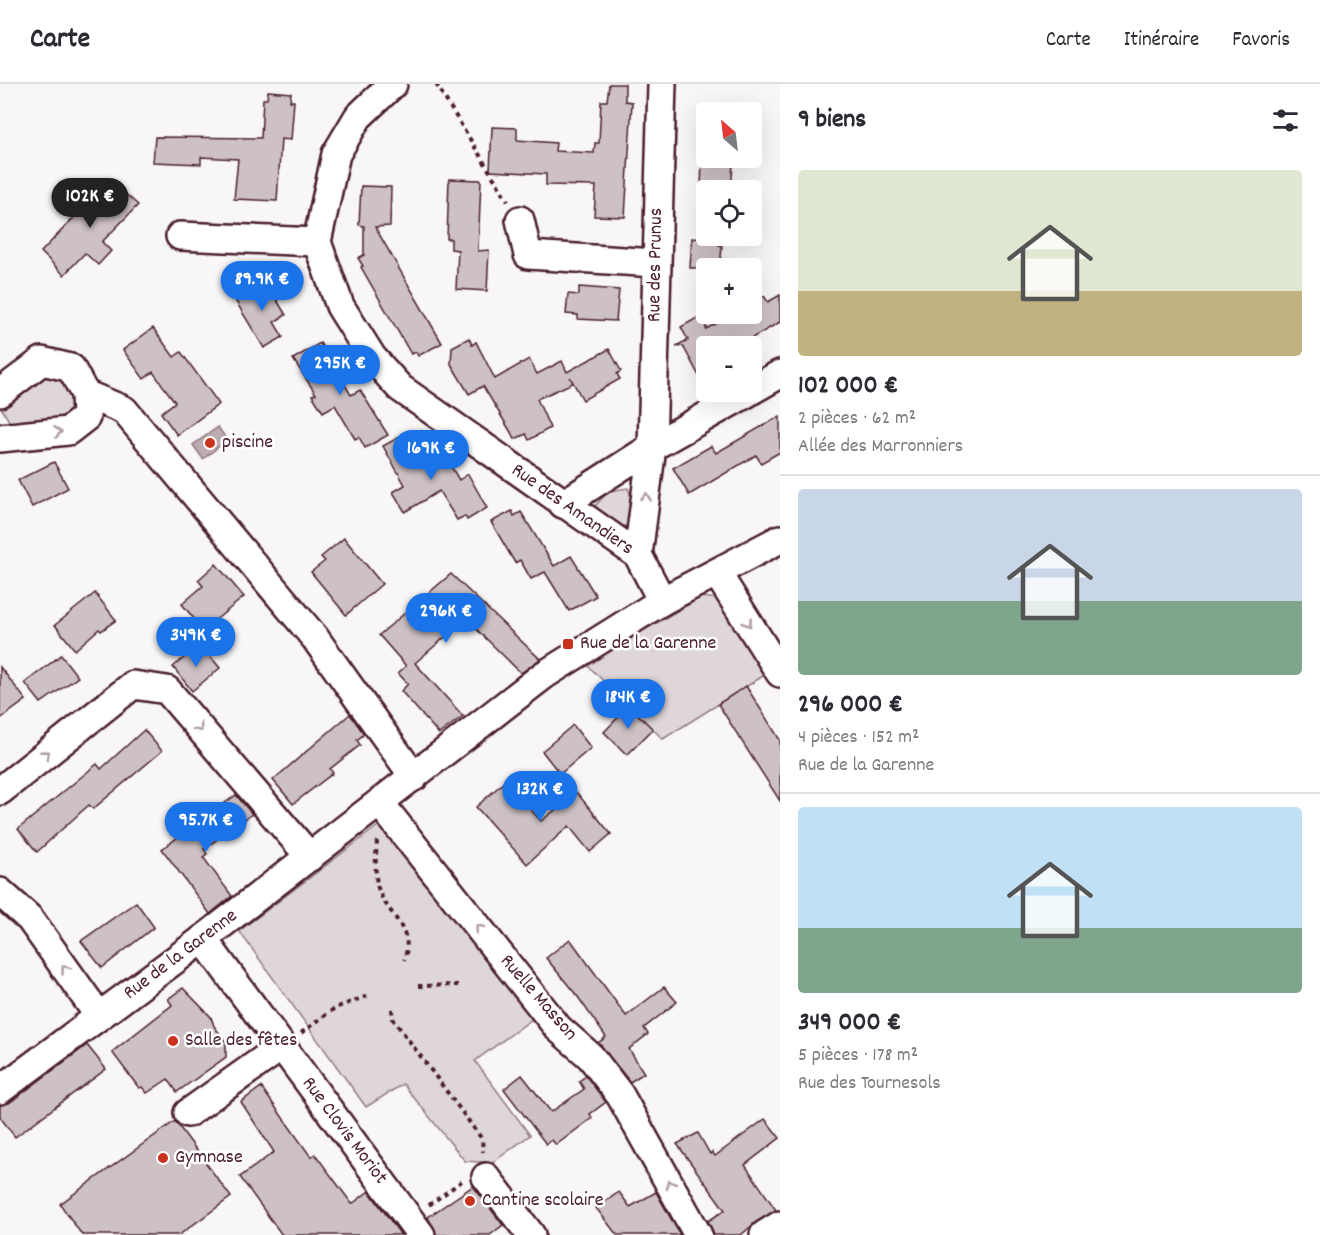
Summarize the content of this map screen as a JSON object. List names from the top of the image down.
{
  "streets": {
    "street": [
      "Rue des Prunus",
      "Rue des Amandiers",
      "Rue de la Garenne",
      "Ruelle Masson",
      "Rue Clovis Moriot"
    ]
  },
  "crossings": [
    ["Rue des Prunus", "Rue des Amandiers"],
    ["Rue des Amandiers", "Rue de la Garenne"],
    ["Rue de la Garenne", "Ruelle Masson"],
    ["Rue de la Garenne", "Rue Clovis Moriot"]
  ],
  "one_way": ["Ruelle Masson"],
  "places": {
    "other": [
      "piscine",
      "Salle des fêtes",
      "Gymnase",
      "Cantine scolaire"
    ],
    "transit": ["Rue de la Garenne"]
  },
  "north": "top left",
  "page": {
    "header": "Carte",
    "nav": ["Carte", "Itinéraire", "Favoris"],
    "heading": "9 biens",
    "map_buttons": ["+", "−"],
    "list": [
      {
        "name": "102 000 €",
        "note": "2 pièces · 62 m² · Allée des Marronniers"
      },
      {
        "name": "296 000 €",
        "note": "4 pièces · 152 m² · Rue de la Garenne"
      },
      {
        "name": "349 000 €",
        "note": "5 pièces · 178 m² · Rue des Tournesols"
      }
    ],
    "price": [
      "102K €",
      "89.9K €",
      "295K €",
      "169K €",
      "296K €",
      "349K €",
      "184K €",
      "132K €",
      "95.7K €"
    ]
  }
}
